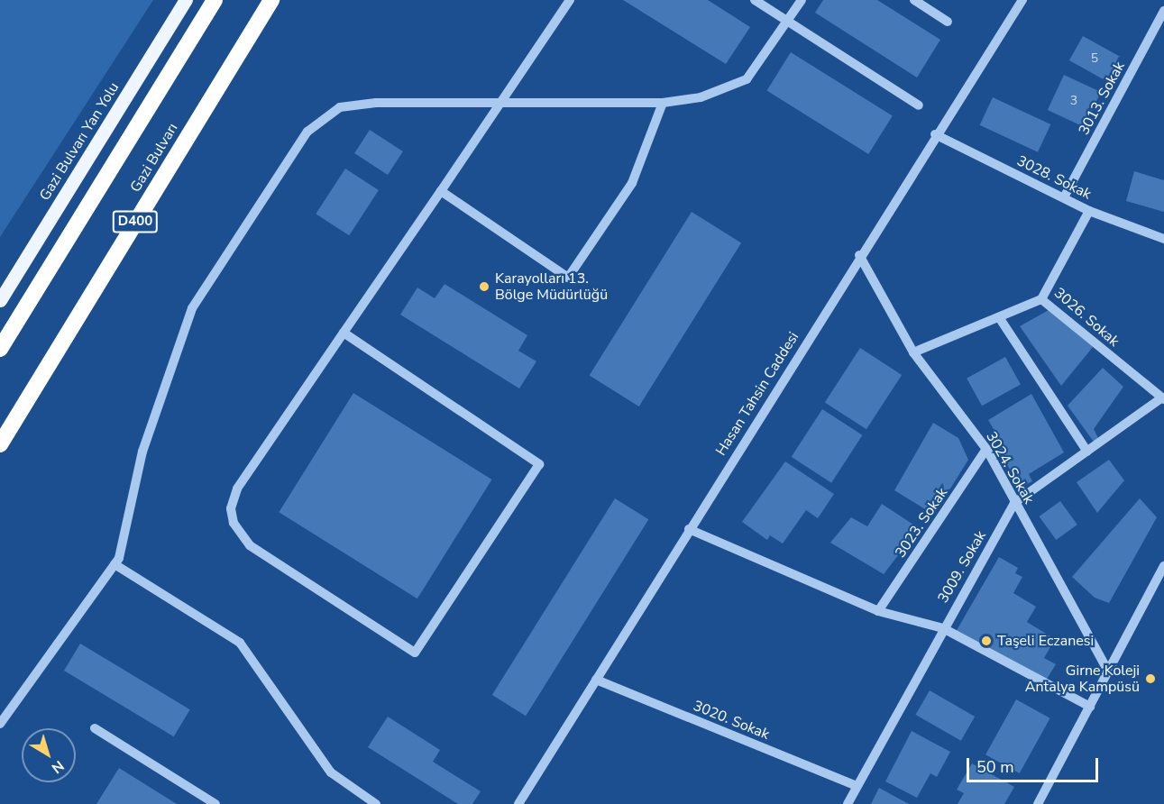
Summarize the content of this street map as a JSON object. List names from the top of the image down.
{
  "streets": {
    "highway": ["Gazi Bulvarı", "D400"],
    "main road": ["Gazi Bulvarı Yan Yolu"],
    "street": [
      "3013. Sokak",
      "3028. Sokak",
      "3026. Sokak",
      "Hasan Tahsin Caddesi",
      "3024. Sokak",
      "3023. Sokak",
      "3009. Sokak",
      "3020. Sokak"
    ]
  },
  "crossings": [
    ["3013. Sokak", "3028. Sokak"],
    ["3028. Sokak", "3026. Sokak"],
    ["3028. Sokak", "Hasan Tahsin Caddesi"],
    ["3026. Sokak", "3009. Sokak"],
    ["Hasan Tahsin Caddesi", "3024. Sokak"],
    ["Hasan Tahsin Caddesi", "3020. Sokak"],
    ["3024. Sokak", "3023. Sokak"],
    ["3024. Sokak", "3009. Sokak"],
    ["3009. Sokak", "3020. Sokak"]
  ],
  "places": ["Karayolları 13. Bölge Müdürlüğü", "Taşeli Eczanesi", "Girne Koleji Antalya Kampüsü"],
  "house_numbers": ["5", "3"],
  "scale_bar": "50 m",
  "north": "bottom right"
}
